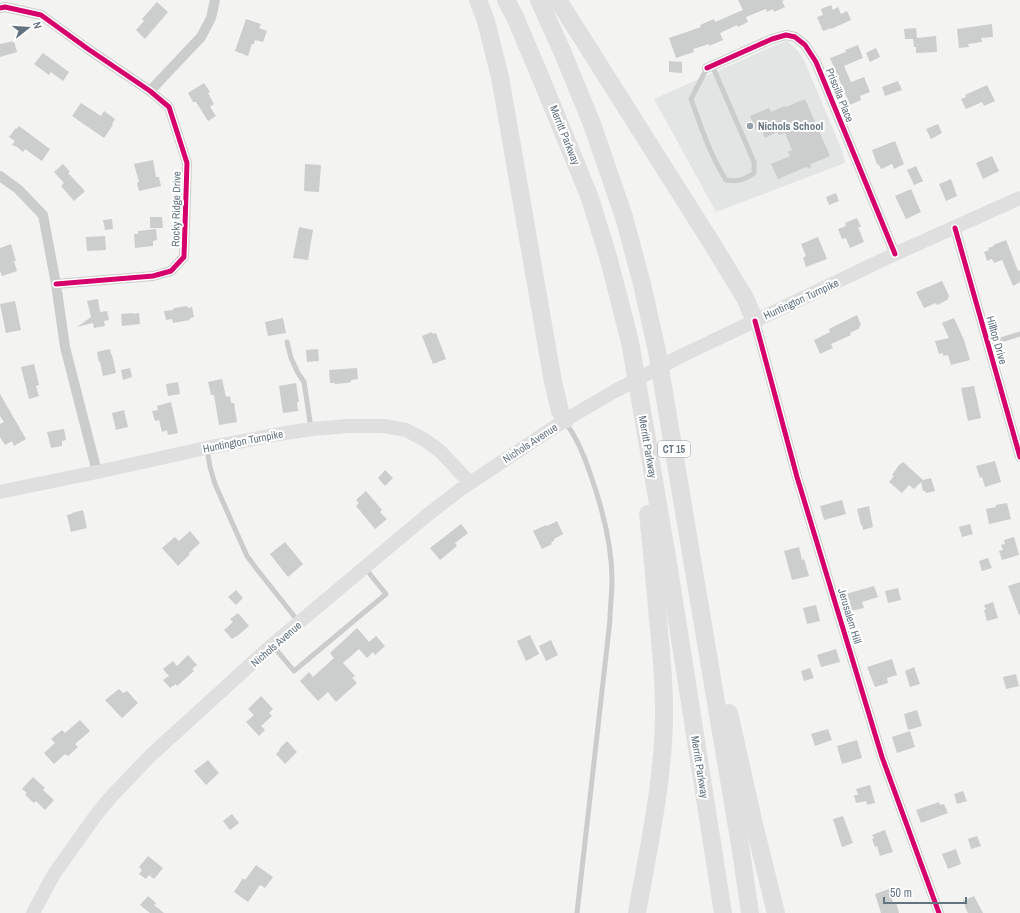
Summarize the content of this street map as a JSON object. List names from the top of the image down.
{
  "streets": {
    "highway": ["Merritt Parkway", "CT 15"],
    "main road": ["Huntington Turnpike", "Nichols Avenue"],
    "street": [
      "Priscilla Place",
      "Rocky Ridge Drive",
      "Hilltop Drive",
      "Jerusalem Hill"
    ]
  },
  "crossings": [
    ["Priscilla Place", "Huntington Turnpike"],
    ["Huntington Turnpike", "Hilltop Drive"],
    ["Huntington Turnpike", "Nichols Avenue"],
    ["Huntington Turnpike", "Jerusalem Hill"]
  ],
  "places": ["Nichols School"],
  "scale_bar": "50 m",
  "north": "right"
}
